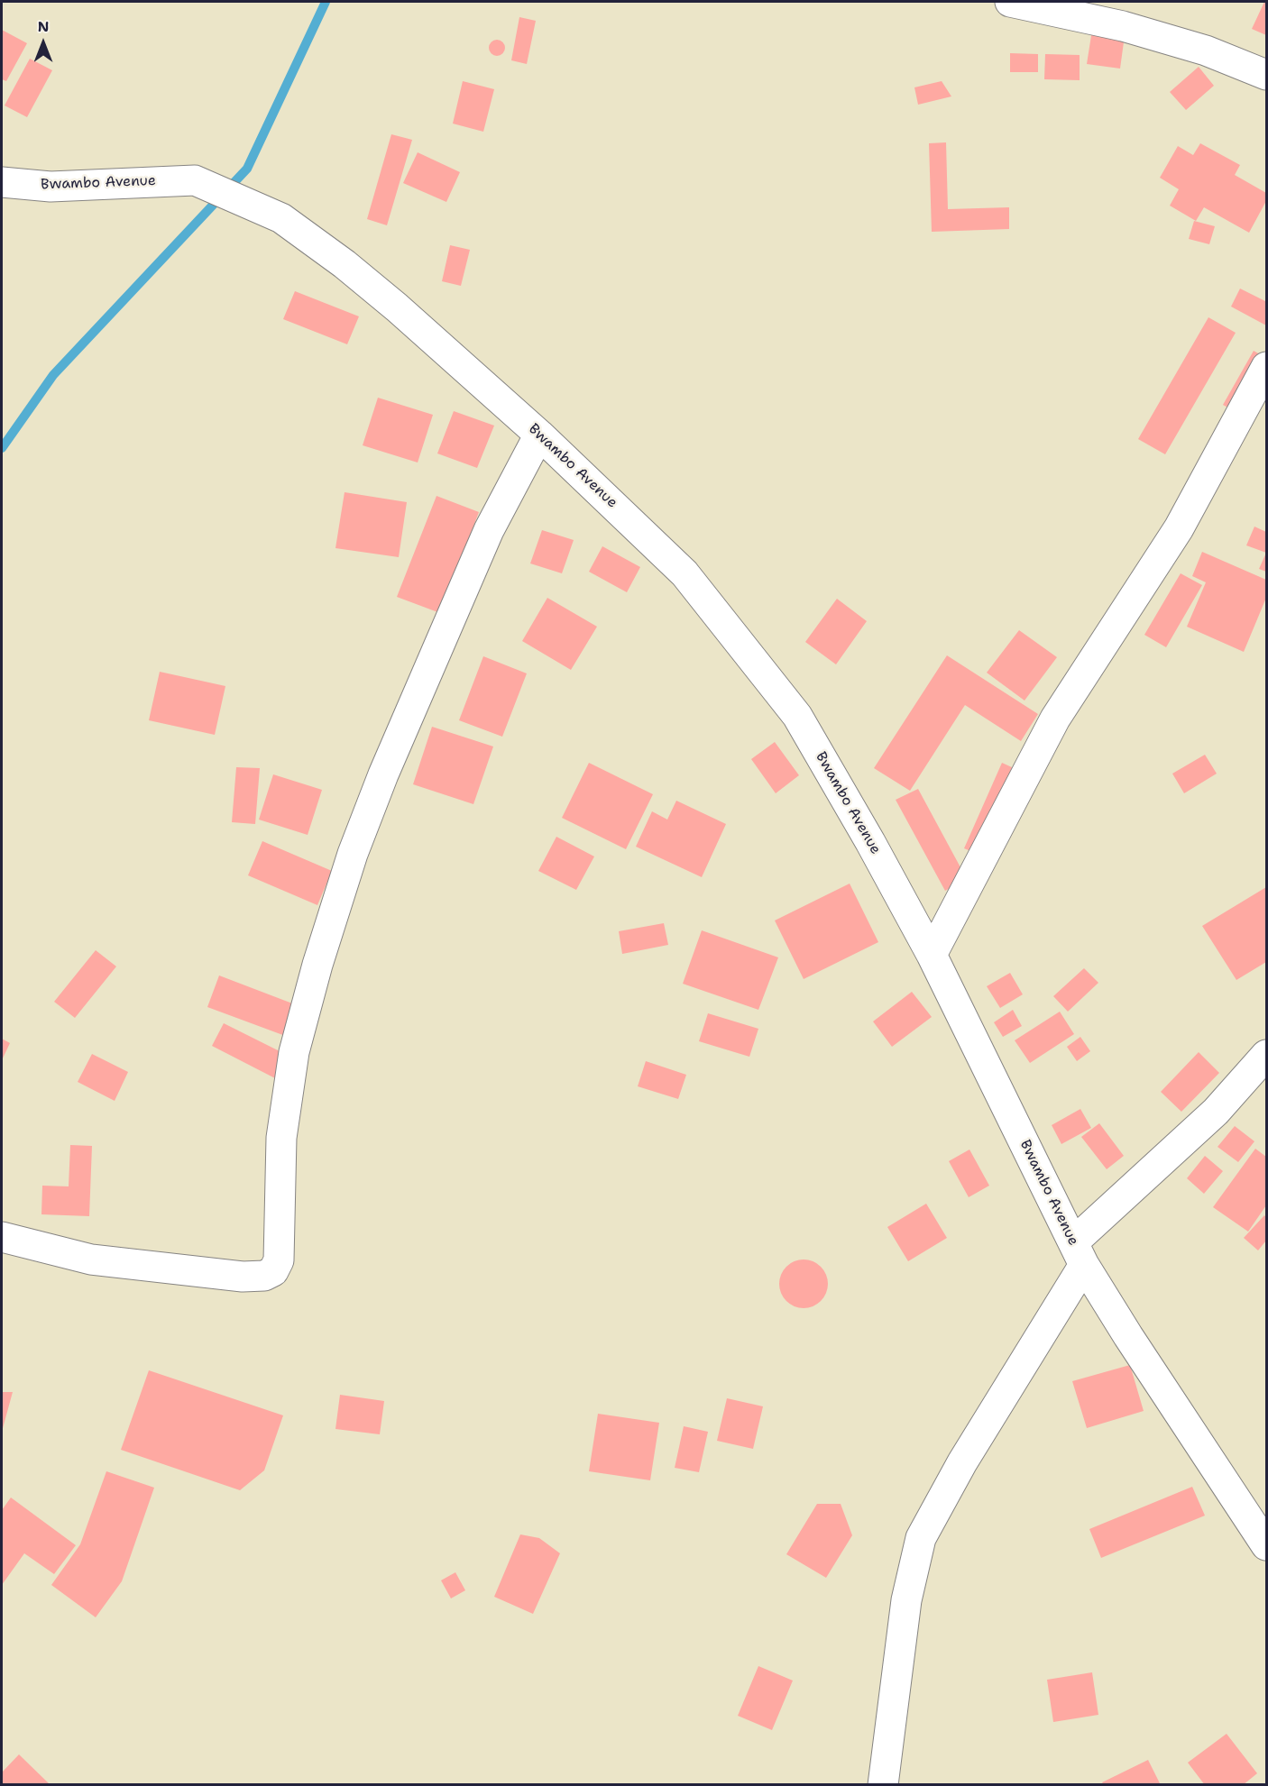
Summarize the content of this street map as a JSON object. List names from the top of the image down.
{
  "streets": {
    "street": ["Bwambo Avenue"]
  },
  "north": "top"
}
